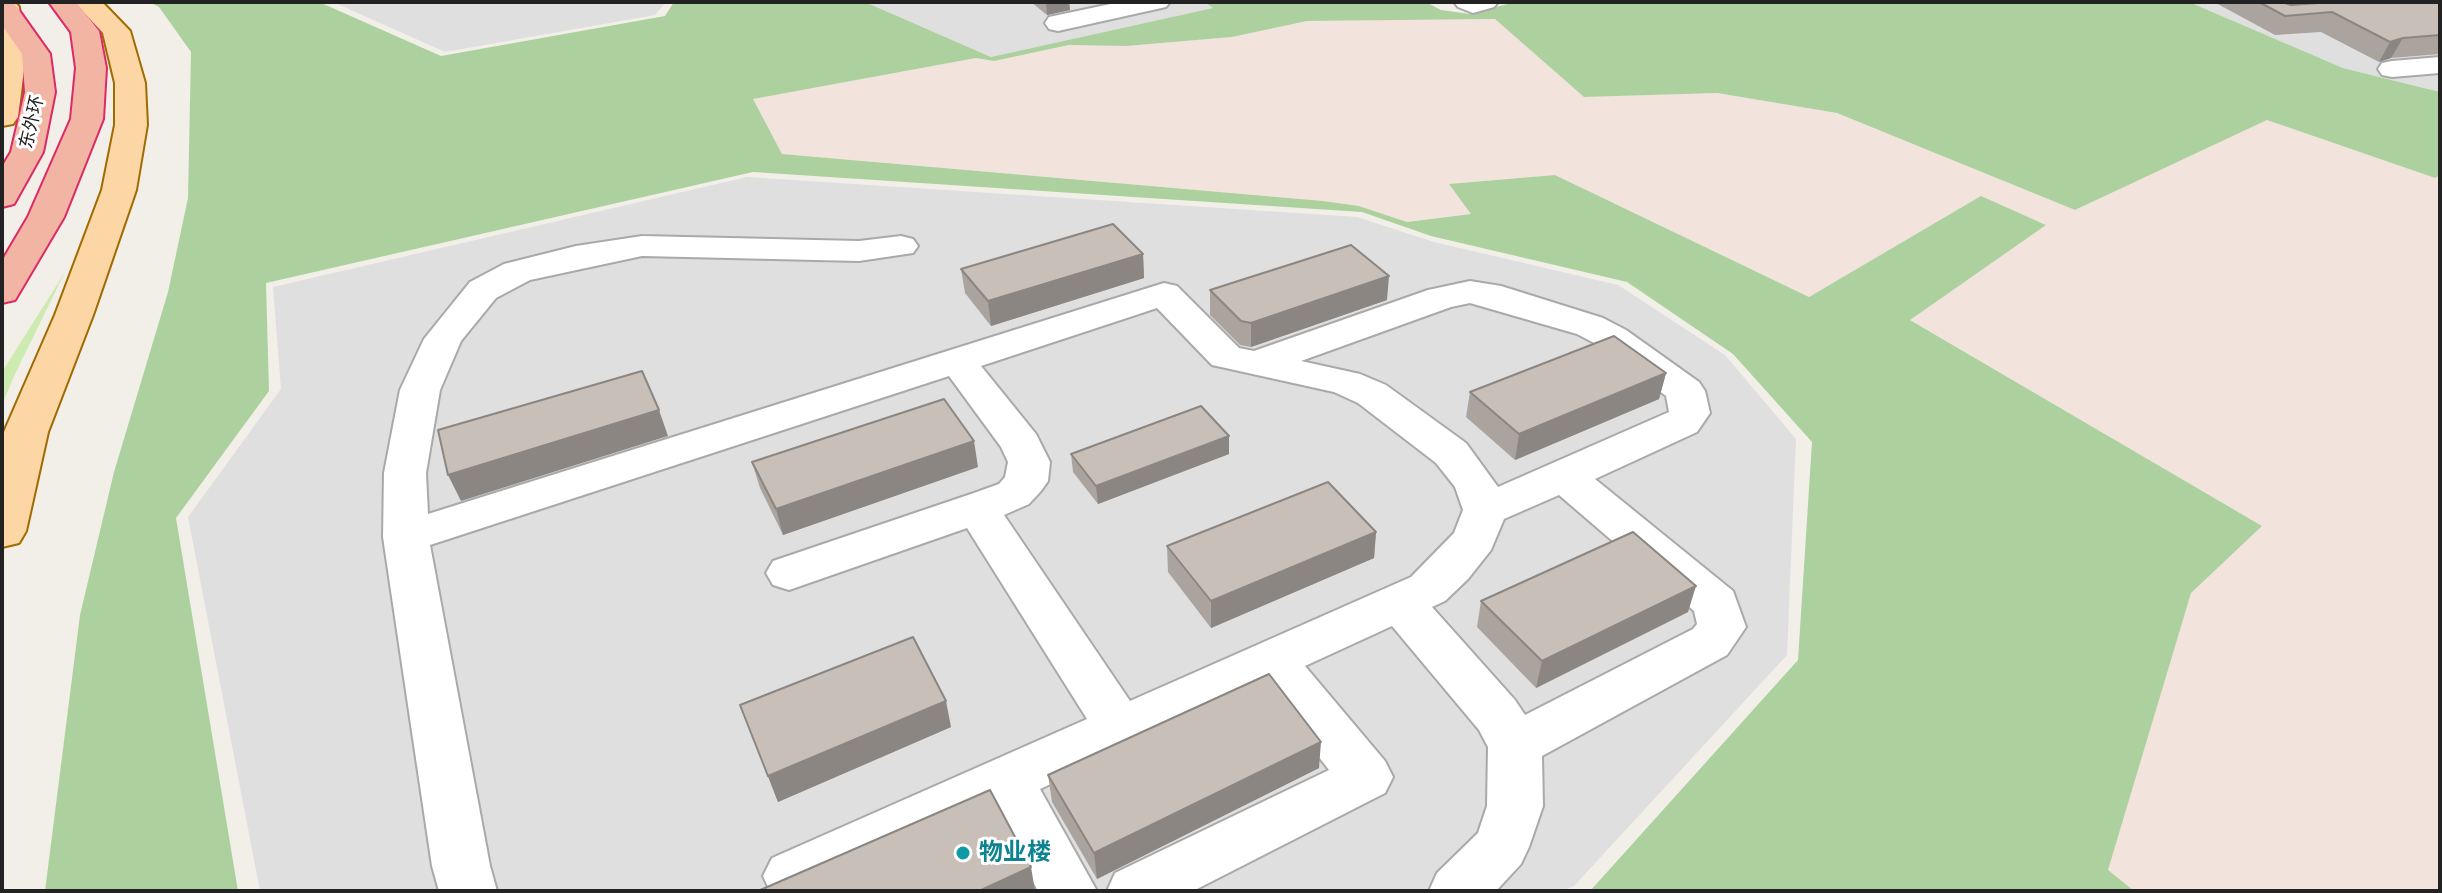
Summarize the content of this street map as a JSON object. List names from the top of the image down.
{
  "streets": {
    "highway": ["东外环"]
  },
  "places": ["物业楼"]
}
